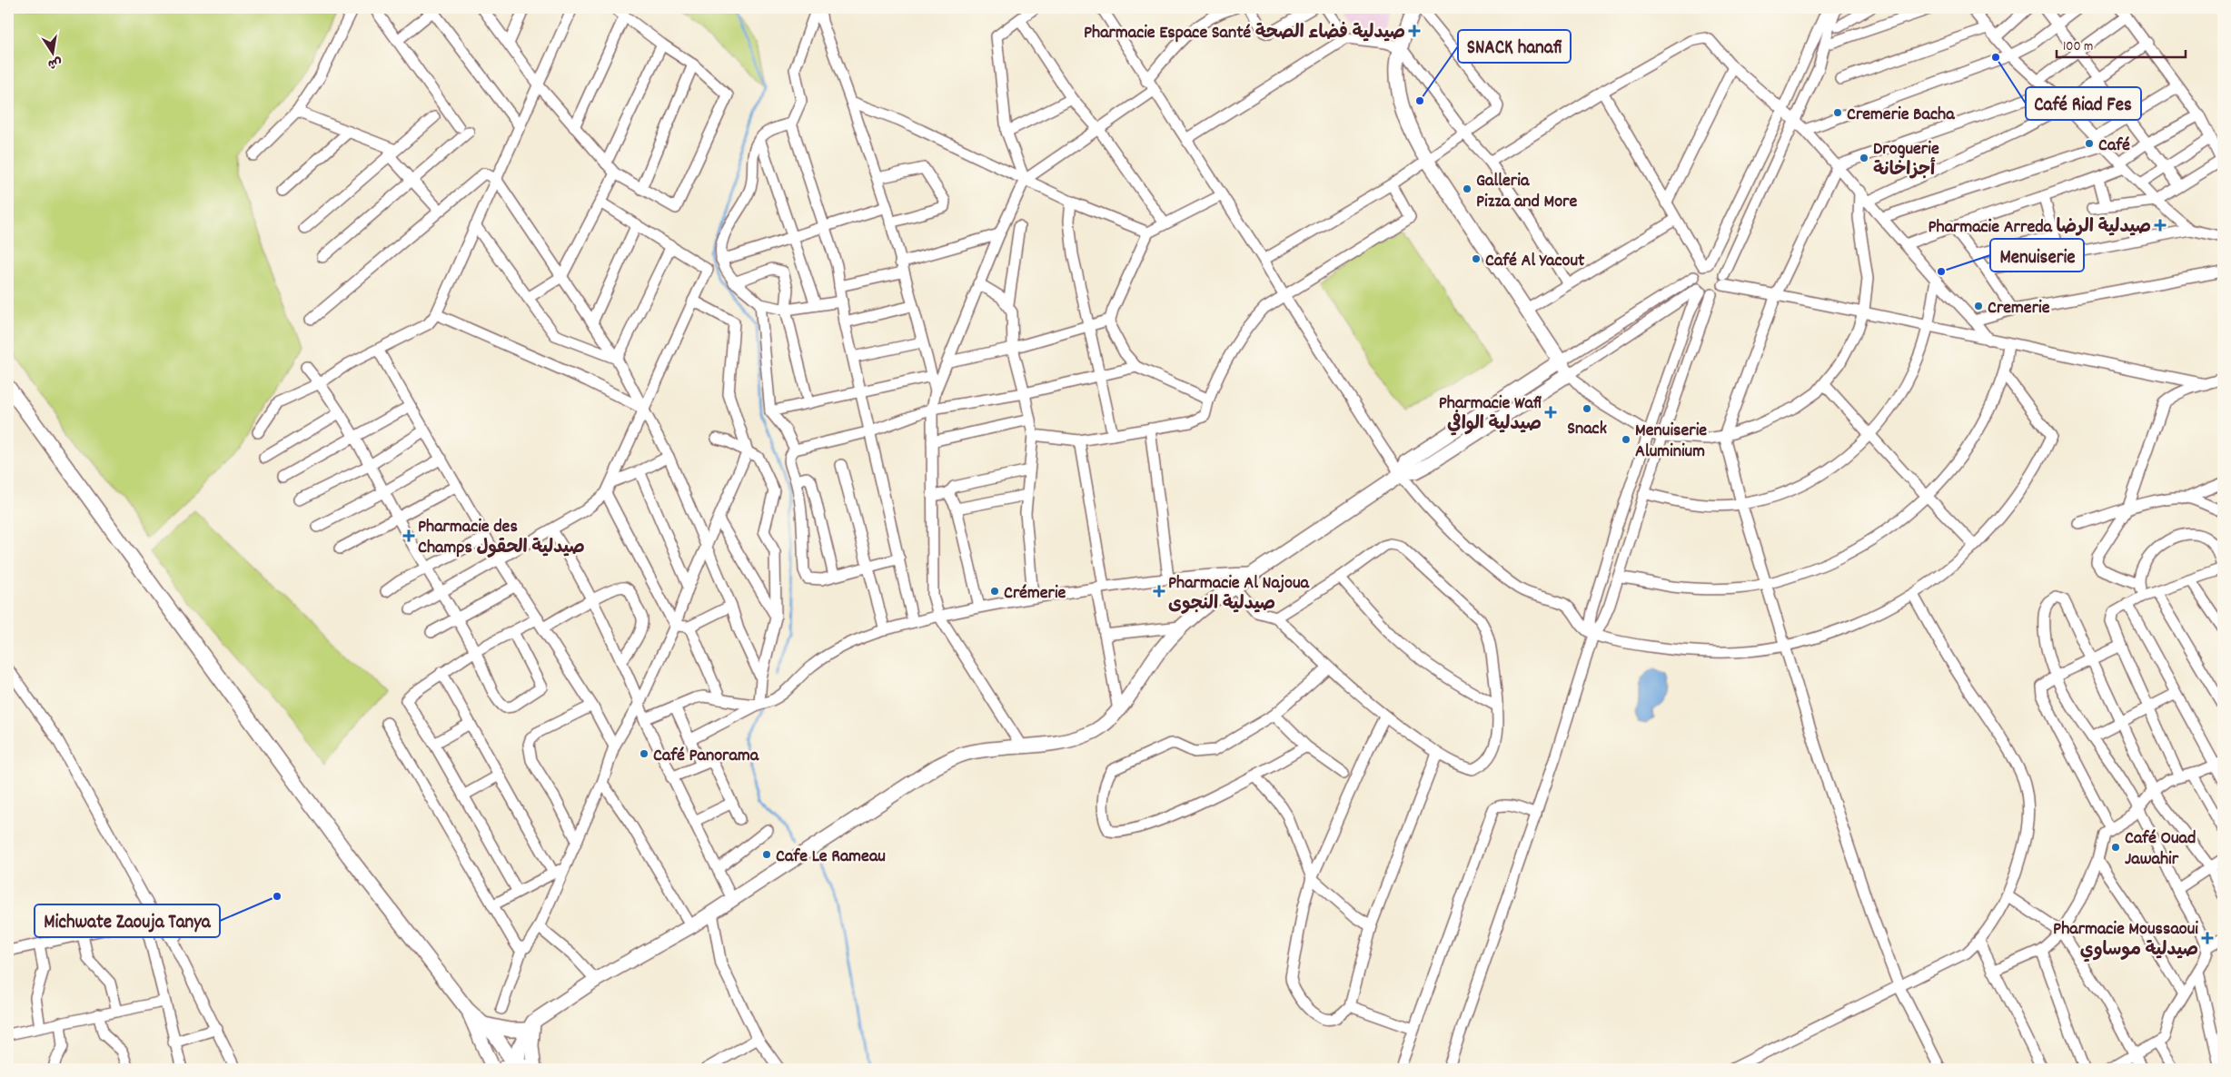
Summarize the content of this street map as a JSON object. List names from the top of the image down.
{
  "places": {
    "health": [
      "Pharmacie Espace Santé صيدلية فضاء الصحة",
      "Pharmacie Arreda صيدلية الرضا",
      "Pharmacie Wafi صيدلية الوافي",
      "Pharmacie des Champs صيدلية الحقول",
      "Pharmacie Al Najoua صيدلية النجوى",
      "Pharmacie Moussaoui صيدلية موساوي"
    ],
    "other": [
      "Café Riad Fes",
      "SNACK hanafi",
      "Cremerie Bacha",
      "Café",
      "Droguerie أجزاخانة",
      "Galleria Pizza and More",
      "Café Al Yacout",
      "Menuiserie",
      "Cremerie",
      "Snack",
      "Menuiserie Aluminium",
      "Crémerie",
      "Café Panorama",
      "Café Ouad Jawahir",
      "Cafe Le Rameau",
      "Michwate Zaouja Tanya"
    ]
  },
  "scale_bar": "100 m",
  "north": "bottom"
}
